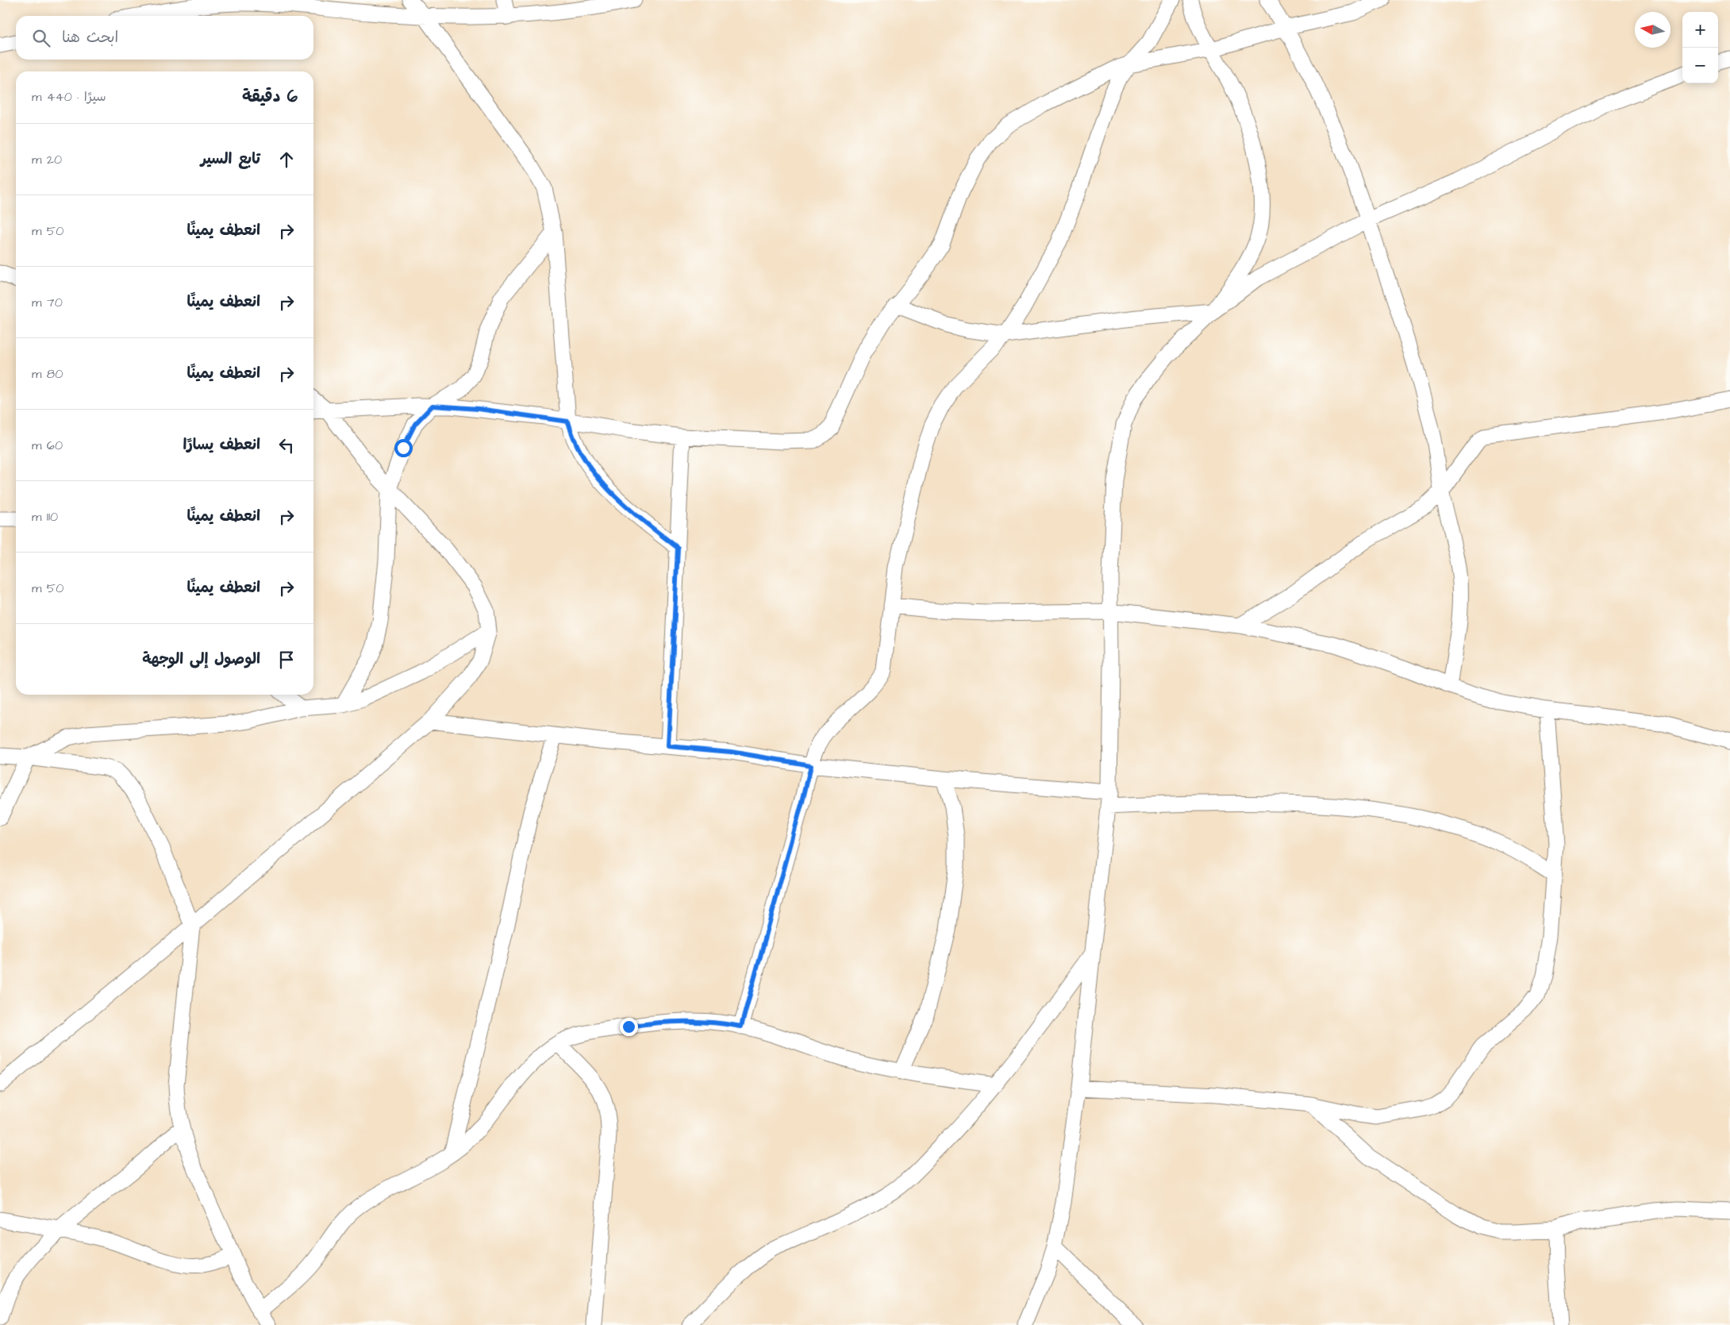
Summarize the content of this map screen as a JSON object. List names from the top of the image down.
{
  "north": "left",
  "page": {
    "map_buttons": ["+", "−"],
    "search": "ابحث هنا",
    "heading": ["6 دقيقة", "سيرًا · 440 m"],
    "list": [
      ["تابع السير", "20 m"],
      ["انعطف يمينًا", "50 m"],
      ["انعطف يمينًا", "70 m"],
      ["انعطف يمينًا", "80 m"],
      ["انعطف يسارًا", "60 m"],
      ["انعطف يمينًا", "110 m"],
      ["انعطف يمينًا", "50 m"],
      "الوصول إلى الوجهة"
    ]
  }
}
